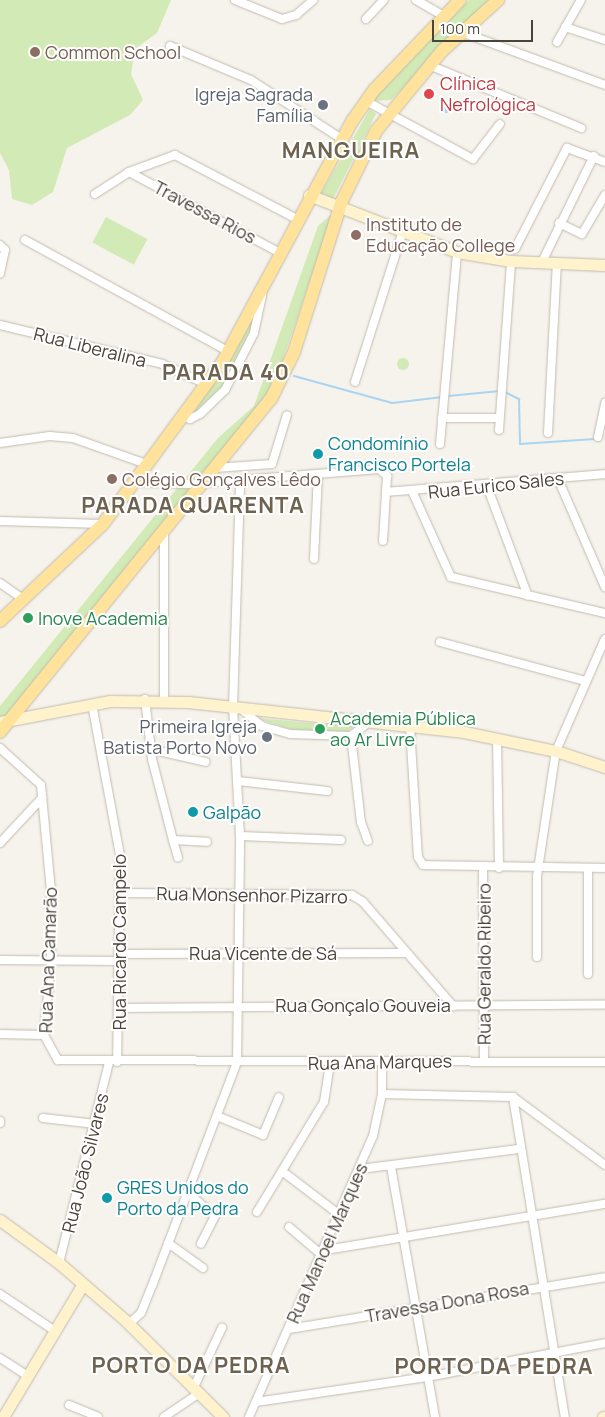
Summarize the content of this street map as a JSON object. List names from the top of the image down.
{
  "streets": {
    "street": [
      "Travessa Rios",
      "Rua Liberalina",
      "Rua Eurico Sales",
      "Rua Monsenhor Pizarro",
      "Rua Ricardo Campelo",
      "Rua Vicente de Sá",
      "Rua Ana Camarão",
      "Rua Geraldo Ribeiro",
      "Rua Gonçalo Gouveia",
      "Rua Ana Marques",
      "Rua João Silvares",
      "Rua Manoel Marques",
      "Travessa Dona Rosa"
    ]
  },
  "crossings": [
    ["Rua Monsenhor Pizarro", "Rua Ricardo Campelo"],
    ["Rua Monsenhor Pizarro", "Rua Vicente de Sá"],
    ["Rua Monsenhor Pizarro", "Rua Gonçalo Gouveia"],
    ["Rua Ricardo Campelo", "Rua Vicente de Sá"],
    ["Rua Ricardo Campelo", "Rua Ana Camarão"],
    ["Rua Ricardo Campelo", "Rua Gonçalo Gouveia"],
    ["Rua Vicente de Sá", "Rua Ana Camarão"],
    ["Rua Ana Camarão", "Rua Ana Marques"],
    ["Rua Ana Camarão", "Rua João Silvares"],
    ["Rua Geraldo Ribeiro", "Rua Gonçalo Gouveia"],
    ["Rua Geraldo Ribeiro", "Rua Ana Marques"],
    ["Rua Ana Marques", "Rua Manoel Marques"],
    ["Rua Manoel Marques", "Travessa Dona Rosa"]
  ],
  "districts": [
    "MANGUEIRA",
    "PARADA 40",
    "PARADA QUARENTA",
    "PORTO DA PEDRA",
    "PORTO DA PEDRA"
  ],
  "places": [
    "Common School",
    "Clínica Nefrológica",
    "Igreja Sagrada Família",
    "Instituto de Educação College",
    "Condomínio Francisco Portela",
    "Colégio Gonçalves Lêdo",
    "Inove Academia",
    "Academia Pública ao Ar Livre",
    "Primeira Igreja Batista Porto Novo",
    "Galpão",
    "GRES Unidos do Porto da Pedra"
  ],
  "scale_bar": "100 m"
}
